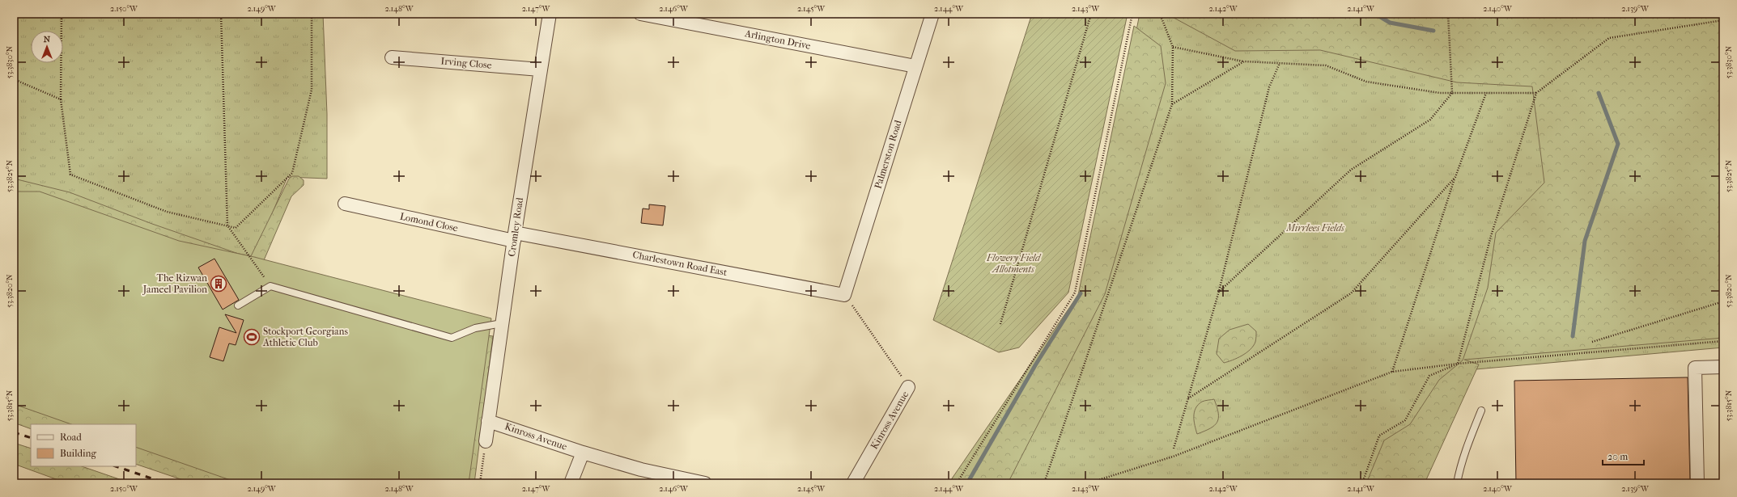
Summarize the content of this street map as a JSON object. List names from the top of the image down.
{
  "streets": {
    "street": [
      "Arlington Drive",
      "Irving Close",
      "Palmerston Road",
      "Lomond Close",
      "Cromley Road",
      "Charlestown Road East",
      "Kinross Avenue"
    ]
  },
  "crossings": [
    ["Arlington Drive", "Palmerston Road"],
    ["Irving Close", "Cromley Road"],
    ["Palmerston Road", "Charlestown Road East"],
    ["Palmerston Road", "Kinross Avenue"],
    ["Lomond Close", "Cromley Road"],
    ["Lomond Close", "Charlestown Road East"],
    ["Cromley Road", "Charlestown Road East"],
    ["Cromley Road", "Kinross Avenue"],
    ["Charlestown Road East", "Kinross Avenue"]
  ],
  "parks": ["Mirrlees Fields", "Flowery Field Allotments"],
  "places": {
    "building": ["The Rizwan Jameel Pavilion"],
    "sports": ["Stockport Georgians Athletic Club"]
  },
  "legend": ["Road", "Building"],
  "scale_bar": "20 m",
  "north": "top",
  "coordinates": [
    "2.150°W",
    "2.149°W",
    "2.148°W",
    "2.147°W",
    "2.146°W",
    "2.145°W",
    "2.144°W",
    "2.143°W",
    "2.142°W",
    "2.141°W",
    "2.140°W",
    "2.139°W",
    "53.3830°N",
    "53.3825°N",
    "53.3820°N",
    "53.3815°N"
  ]
}
